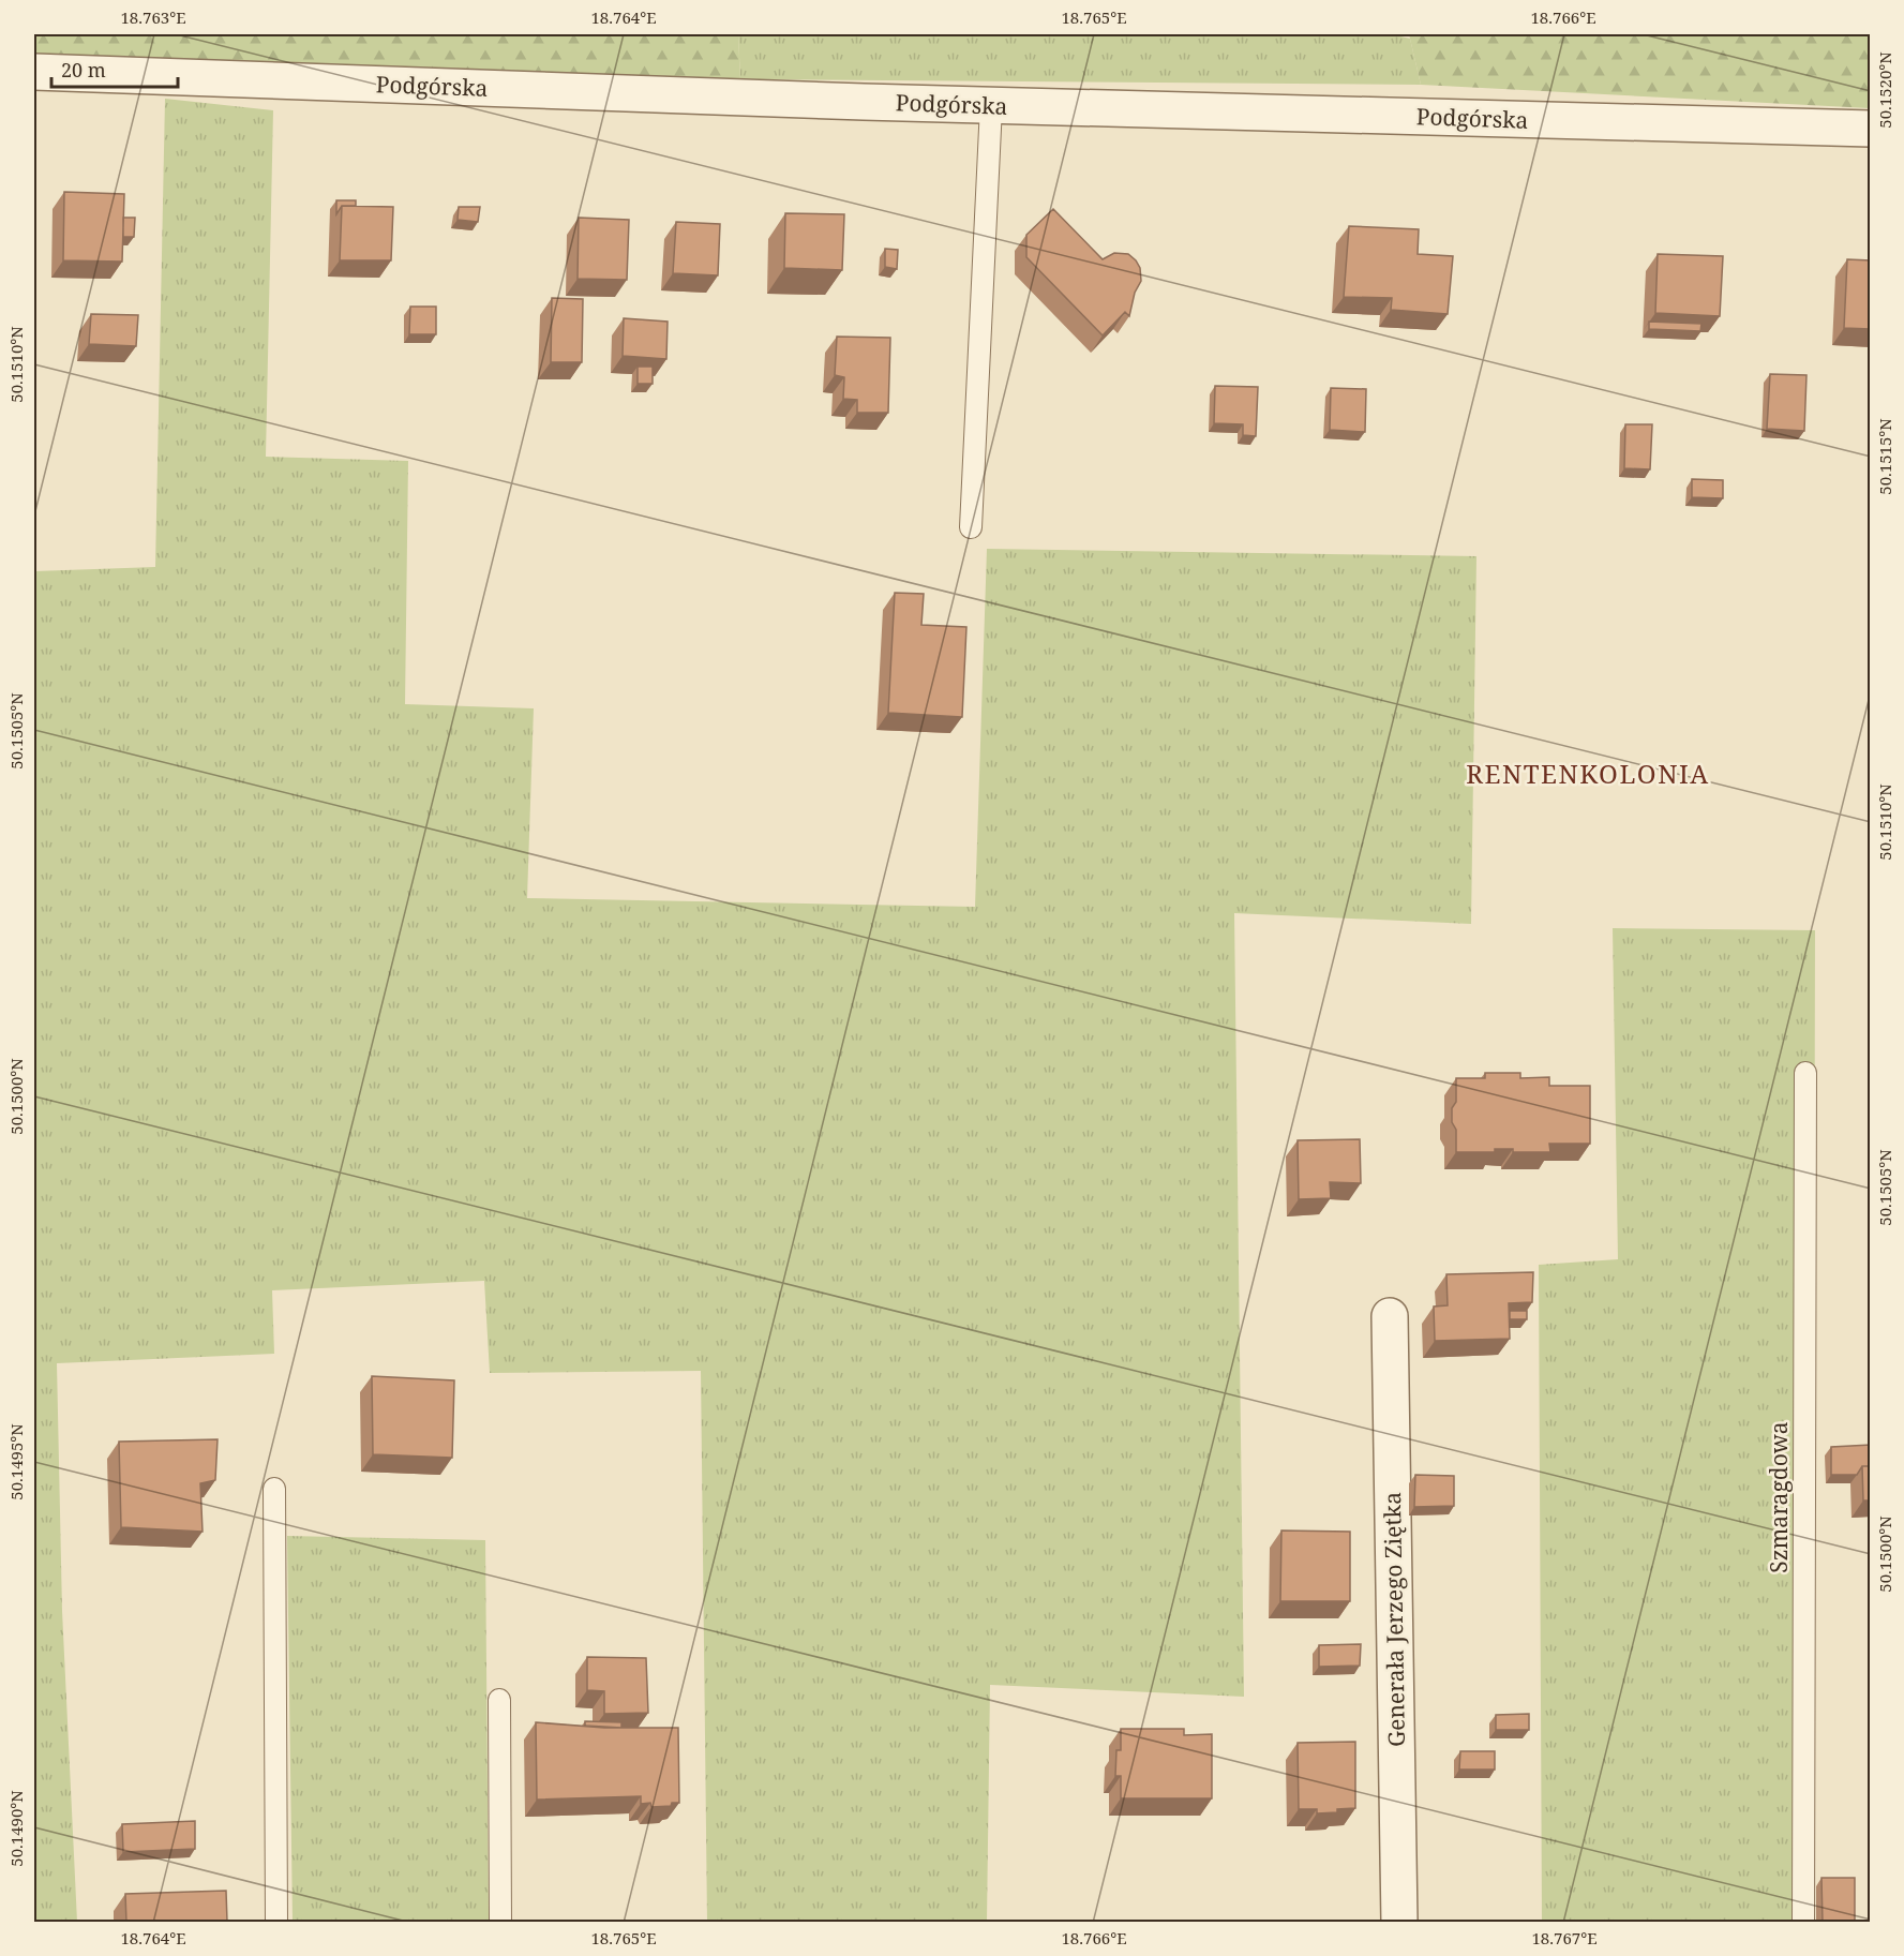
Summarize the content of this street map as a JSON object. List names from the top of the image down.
{
  "streets": {
    "street": ["Podgórska", "Generała Jerzego Ziętka"],
    "lane": ["Szmaragdowa"]
  },
  "districts": ["RENTENKOLONIA"],
  "scale_bar": "20 m",
  "coordinates": [
    "18.763°E",
    "18.764°E",
    "18.765°E",
    "18.766°E",
    "50.1520°N",
    "50.1510°N",
    "50.1515°N",
    "50.1505°N",
    "50.1500°N",
    "50.1495°N",
    "50.1490°N",
    "18.767°E"
  ]
}
